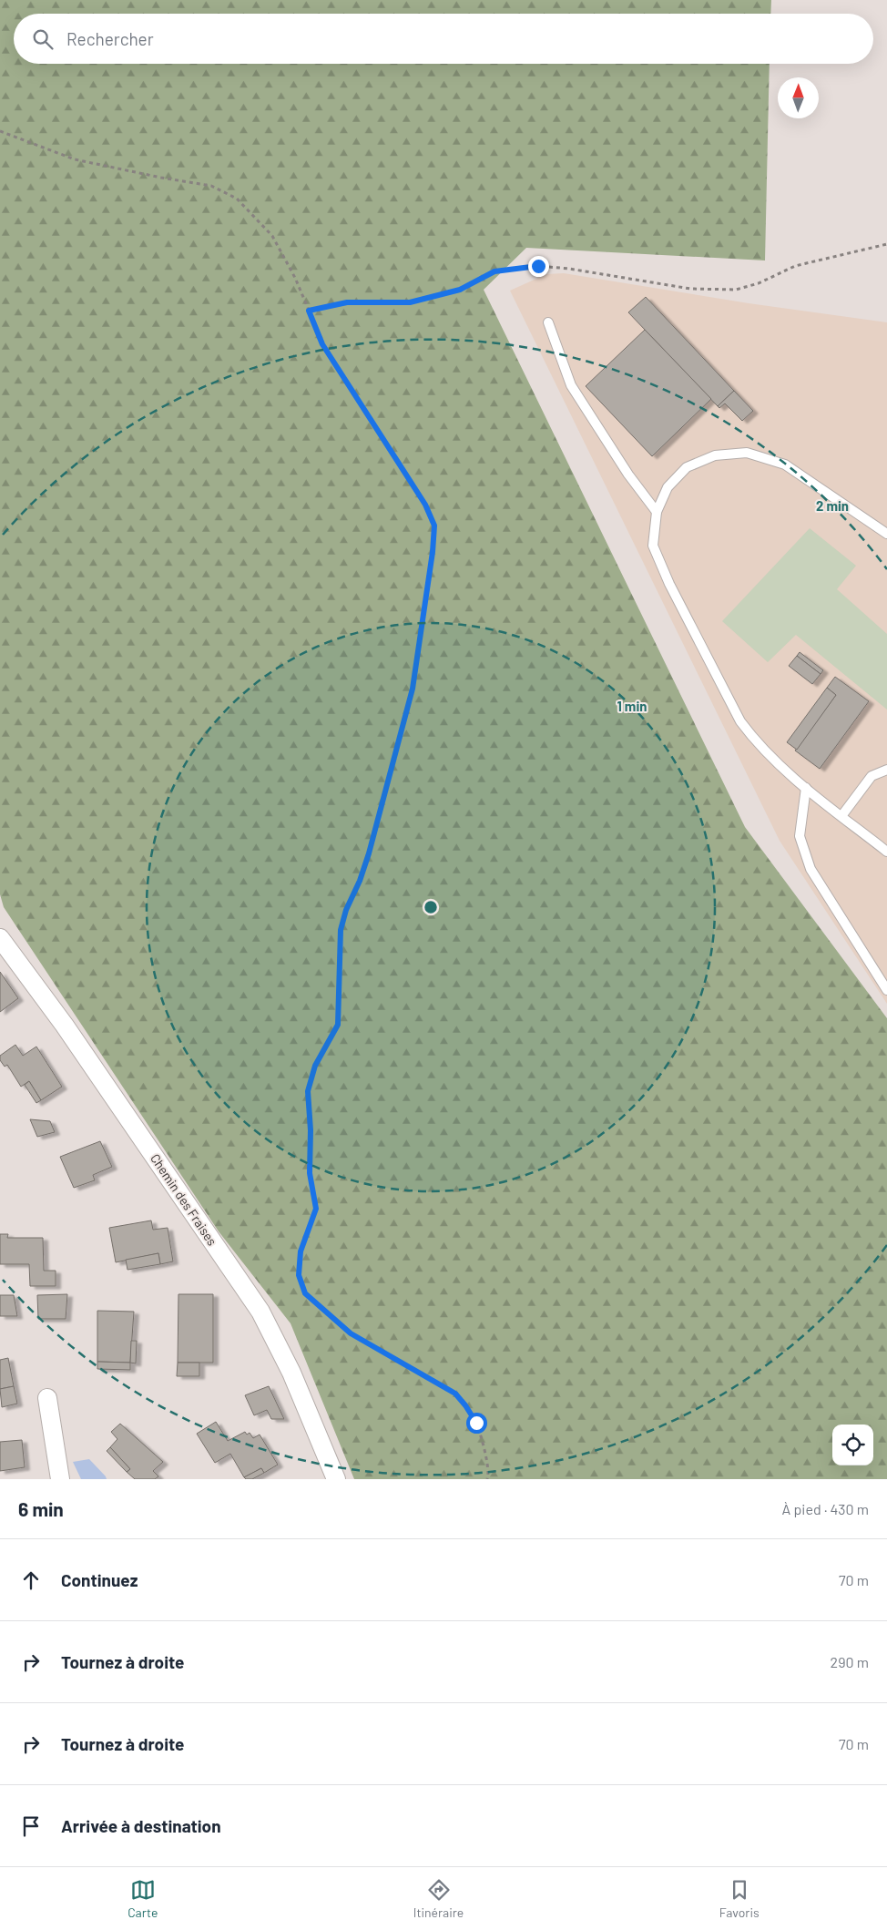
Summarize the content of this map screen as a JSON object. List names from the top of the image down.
{
  "streets": {
    "street": ["Chemin des Fraises"]
  },
  "north": "top",
  "page": {
    "search": "Rechercher",
    "heading": ["6 min", "À pied · 430 m"],
    "list": [
      ["Continuez", "70 m"],
      ["Tournez à droite", "290 m"],
      ["Tournez à droite", "70 m"],
      "Arrivée à destination"
    ],
    "nav": ["Carte", "Itinéraire", "Favoris"]
  },
  "rings": ["2 min", "1 min"]
}
